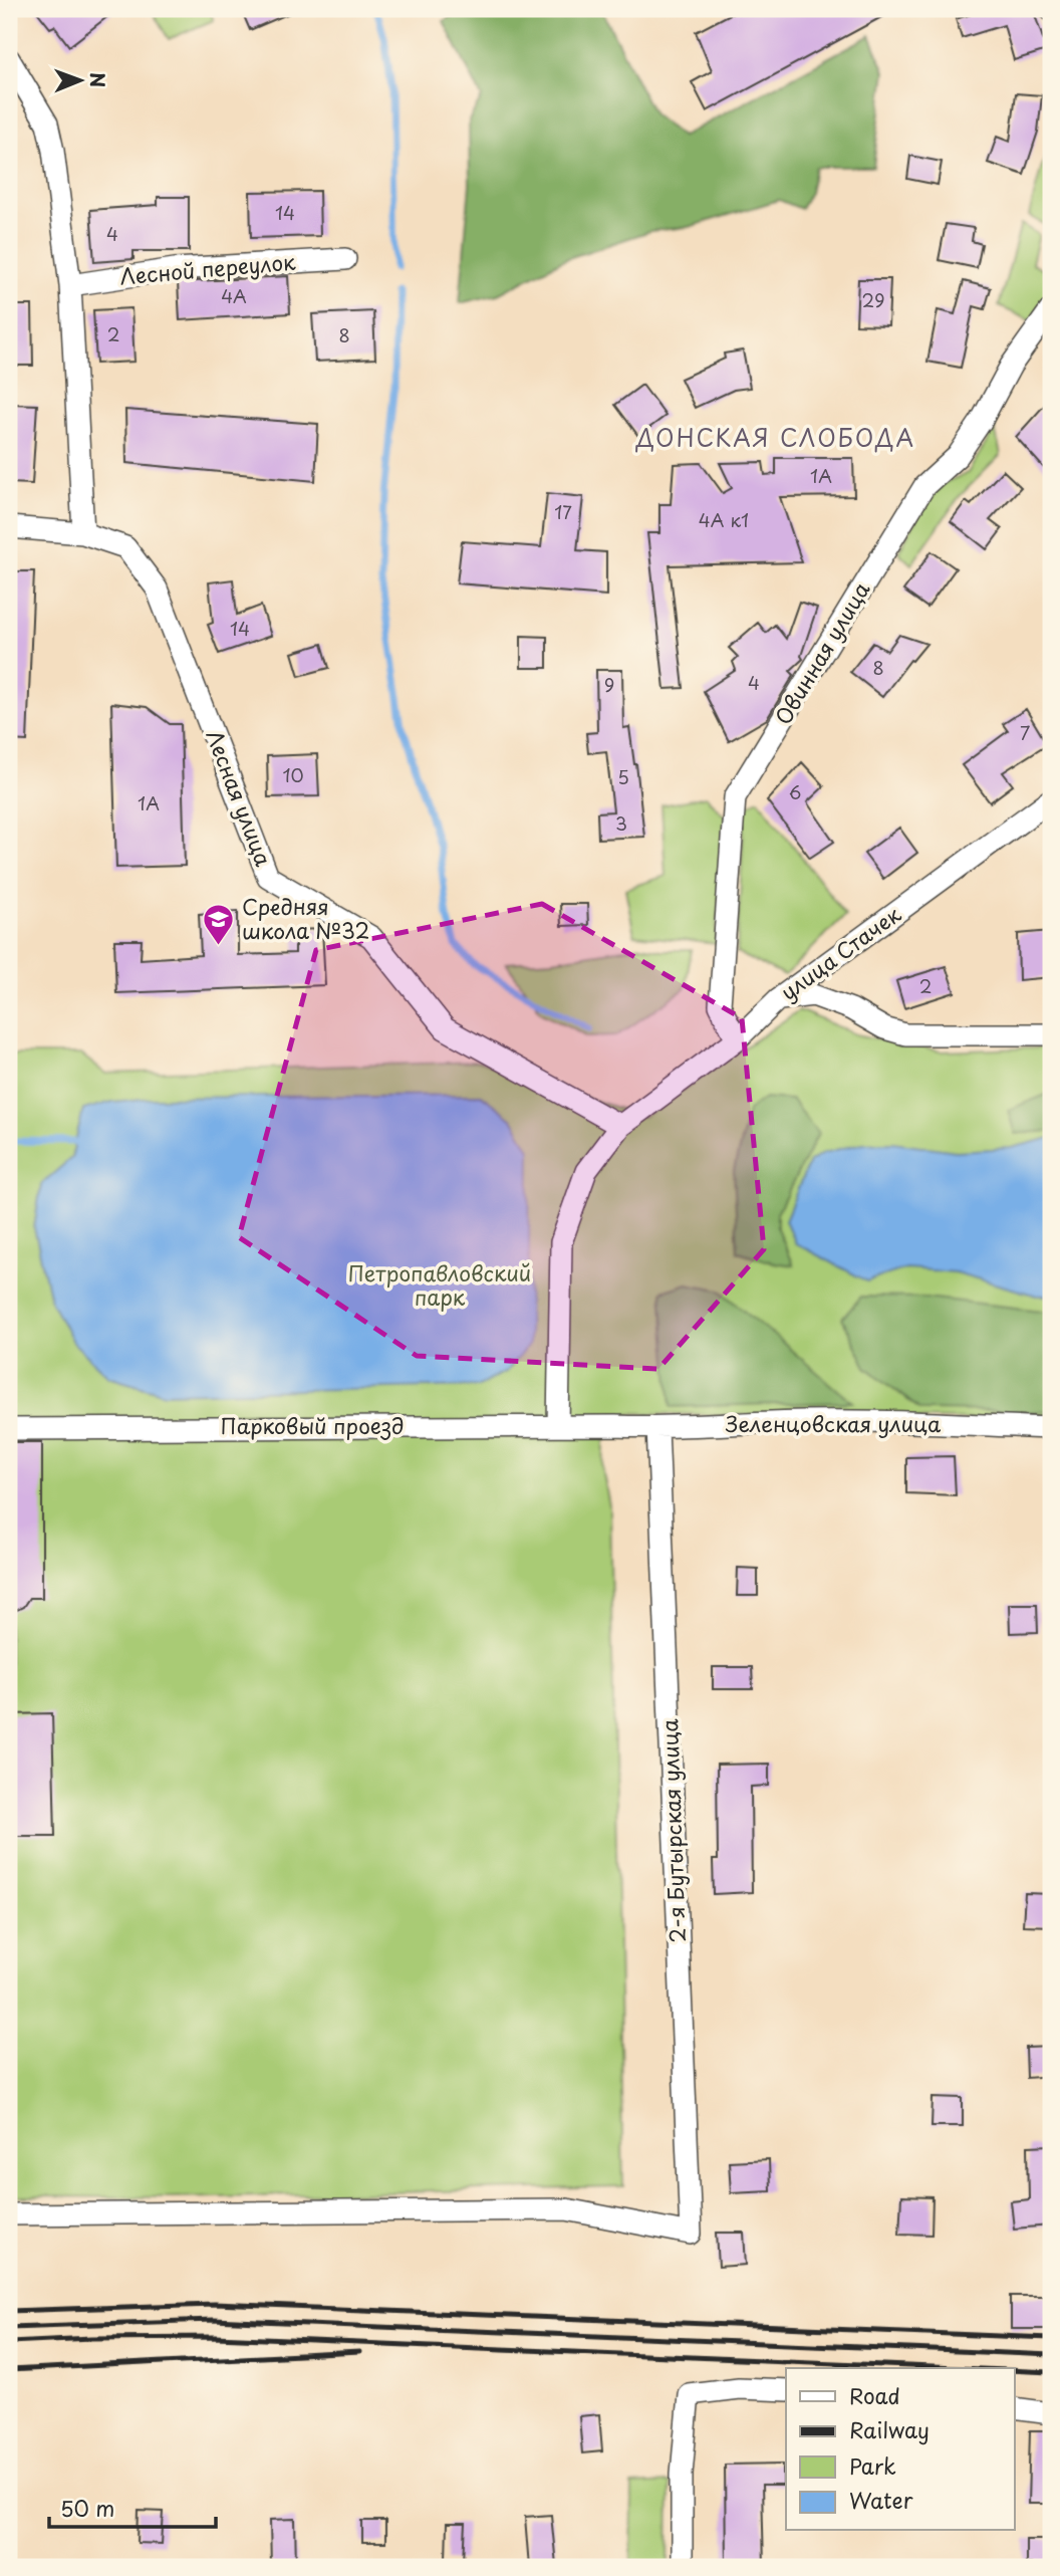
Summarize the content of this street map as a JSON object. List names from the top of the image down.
{
  "streets": {
    "street": [
      "Лесной переулок",
      "Овинная улица",
      "Лесная улица",
      "улица Стачек",
      "Зеленцовская улица",
      "Парковый проезд",
      "2-я Бутырская улица"
    ]
  },
  "crossings": [
    ["Овинная улица", "улица Стачек"],
    ["Лесная улица", "улица Стачек"],
    ["улица Стачек", "Парковый проезд"],
    ["Зеленцовская улица", "Парковый проезд"],
    ["Зеленцовская улица", "2-я Бутырская улица"]
  ],
  "districts": ["ДОНСКАЯ СЛОБОДА"],
  "parks": ["Петропавловский парк"],
  "places": {
    "school or university": ["Средняя школа №32"]
  },
  "house_numbers": [
    "14",
    "4",
    "4А",
    "29",
    "2",
    "8",
    "1А",
    "17",
    "4А к1",
    "14",
    "8",
    "4",
    "9",
    "7",
    "10",
    "5",
    "6",
    "1А",
    "3",
    "2"
  ],
  "legend": [
    "Road",
    "Railway",
    "Park",
    "Water"
  ],
  "scale_bar": "50 m",
  "north": "right"
}
